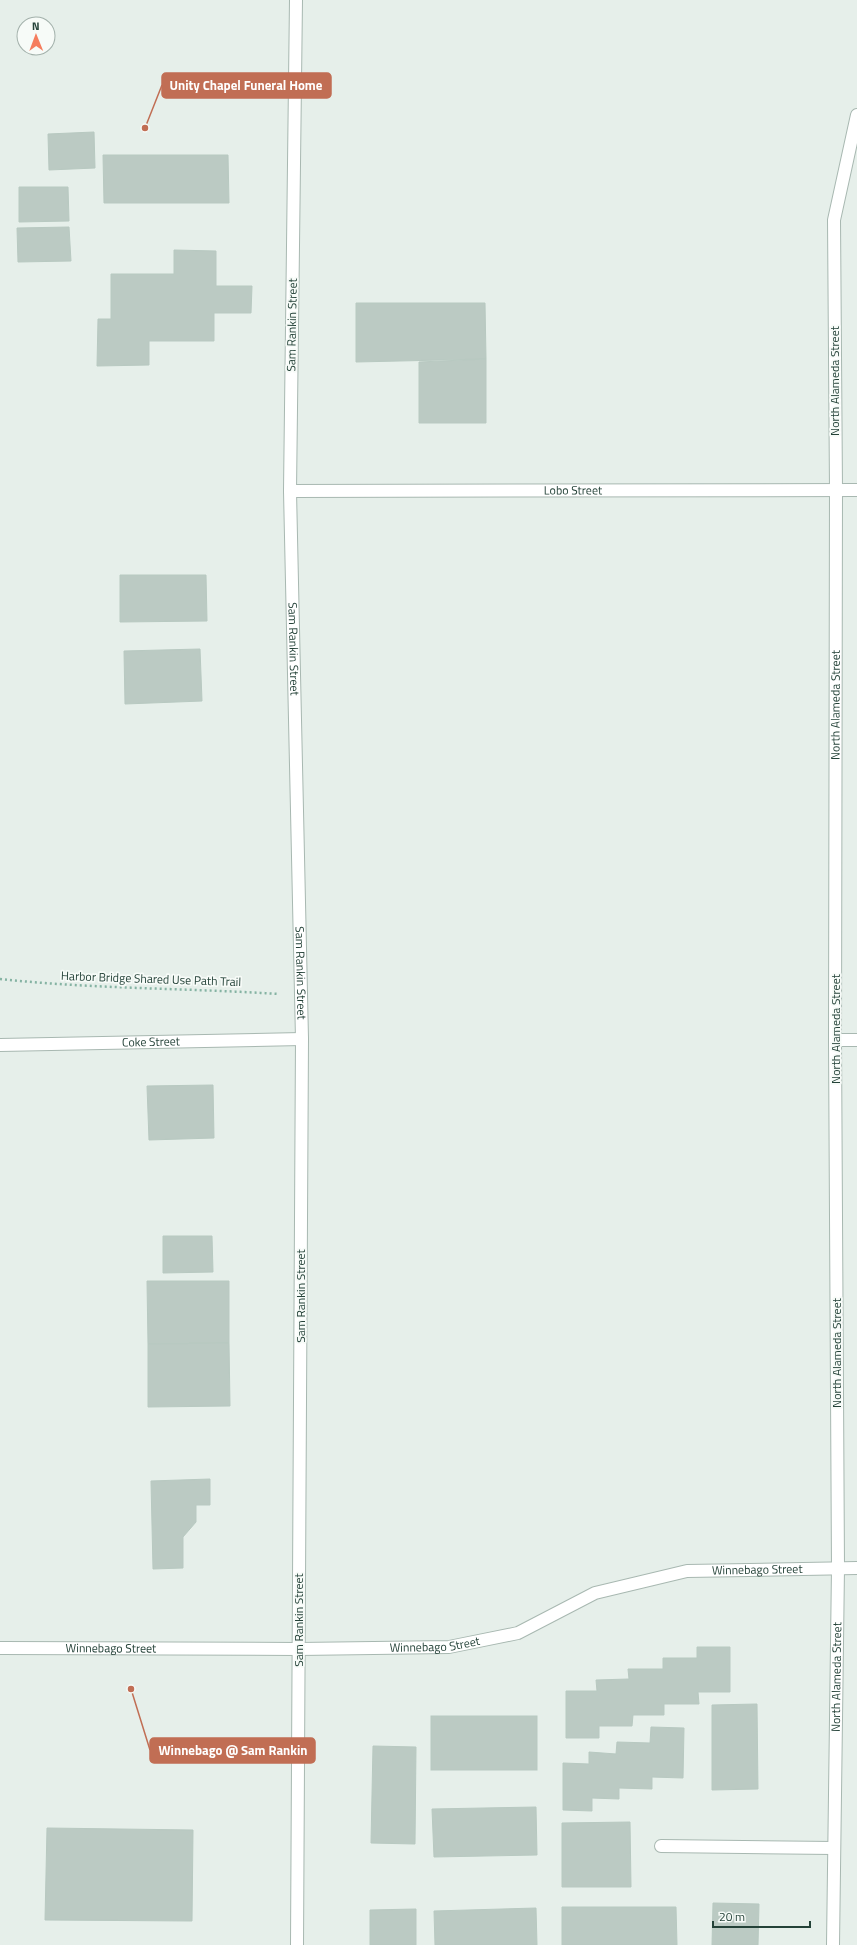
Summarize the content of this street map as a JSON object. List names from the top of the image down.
{
  "streets": {
    "street": [
      "Sam Rankin Street",
      "North Alameda Street",
      "Lobo Street",
      "Coke Street",
      "Winnebago Street"
    ],
    "path": ["Harbor Bridge Shared Use Path Trail"]
  },
  "crossings": [
    ["Sam Rankin Street", "Lobo Street"],
    ["Sam Rankin Street", "Harbor Bridge Shared Use Path Trail"],
    ["Sam Rankin Street", "Coke Street"],
    ["Sam Rankin Street", "Winnebago Street"],
    ["North Alameda Street", "Lobo Street"],
    ["North Alameda Street", "Winnebago Street"]
  ],
  "places": ["Unity Chapel Funeral Home", "Winnebago @ Sam Rankin"],
  "scale_bar": "20 m",
  "north": "top"
}
